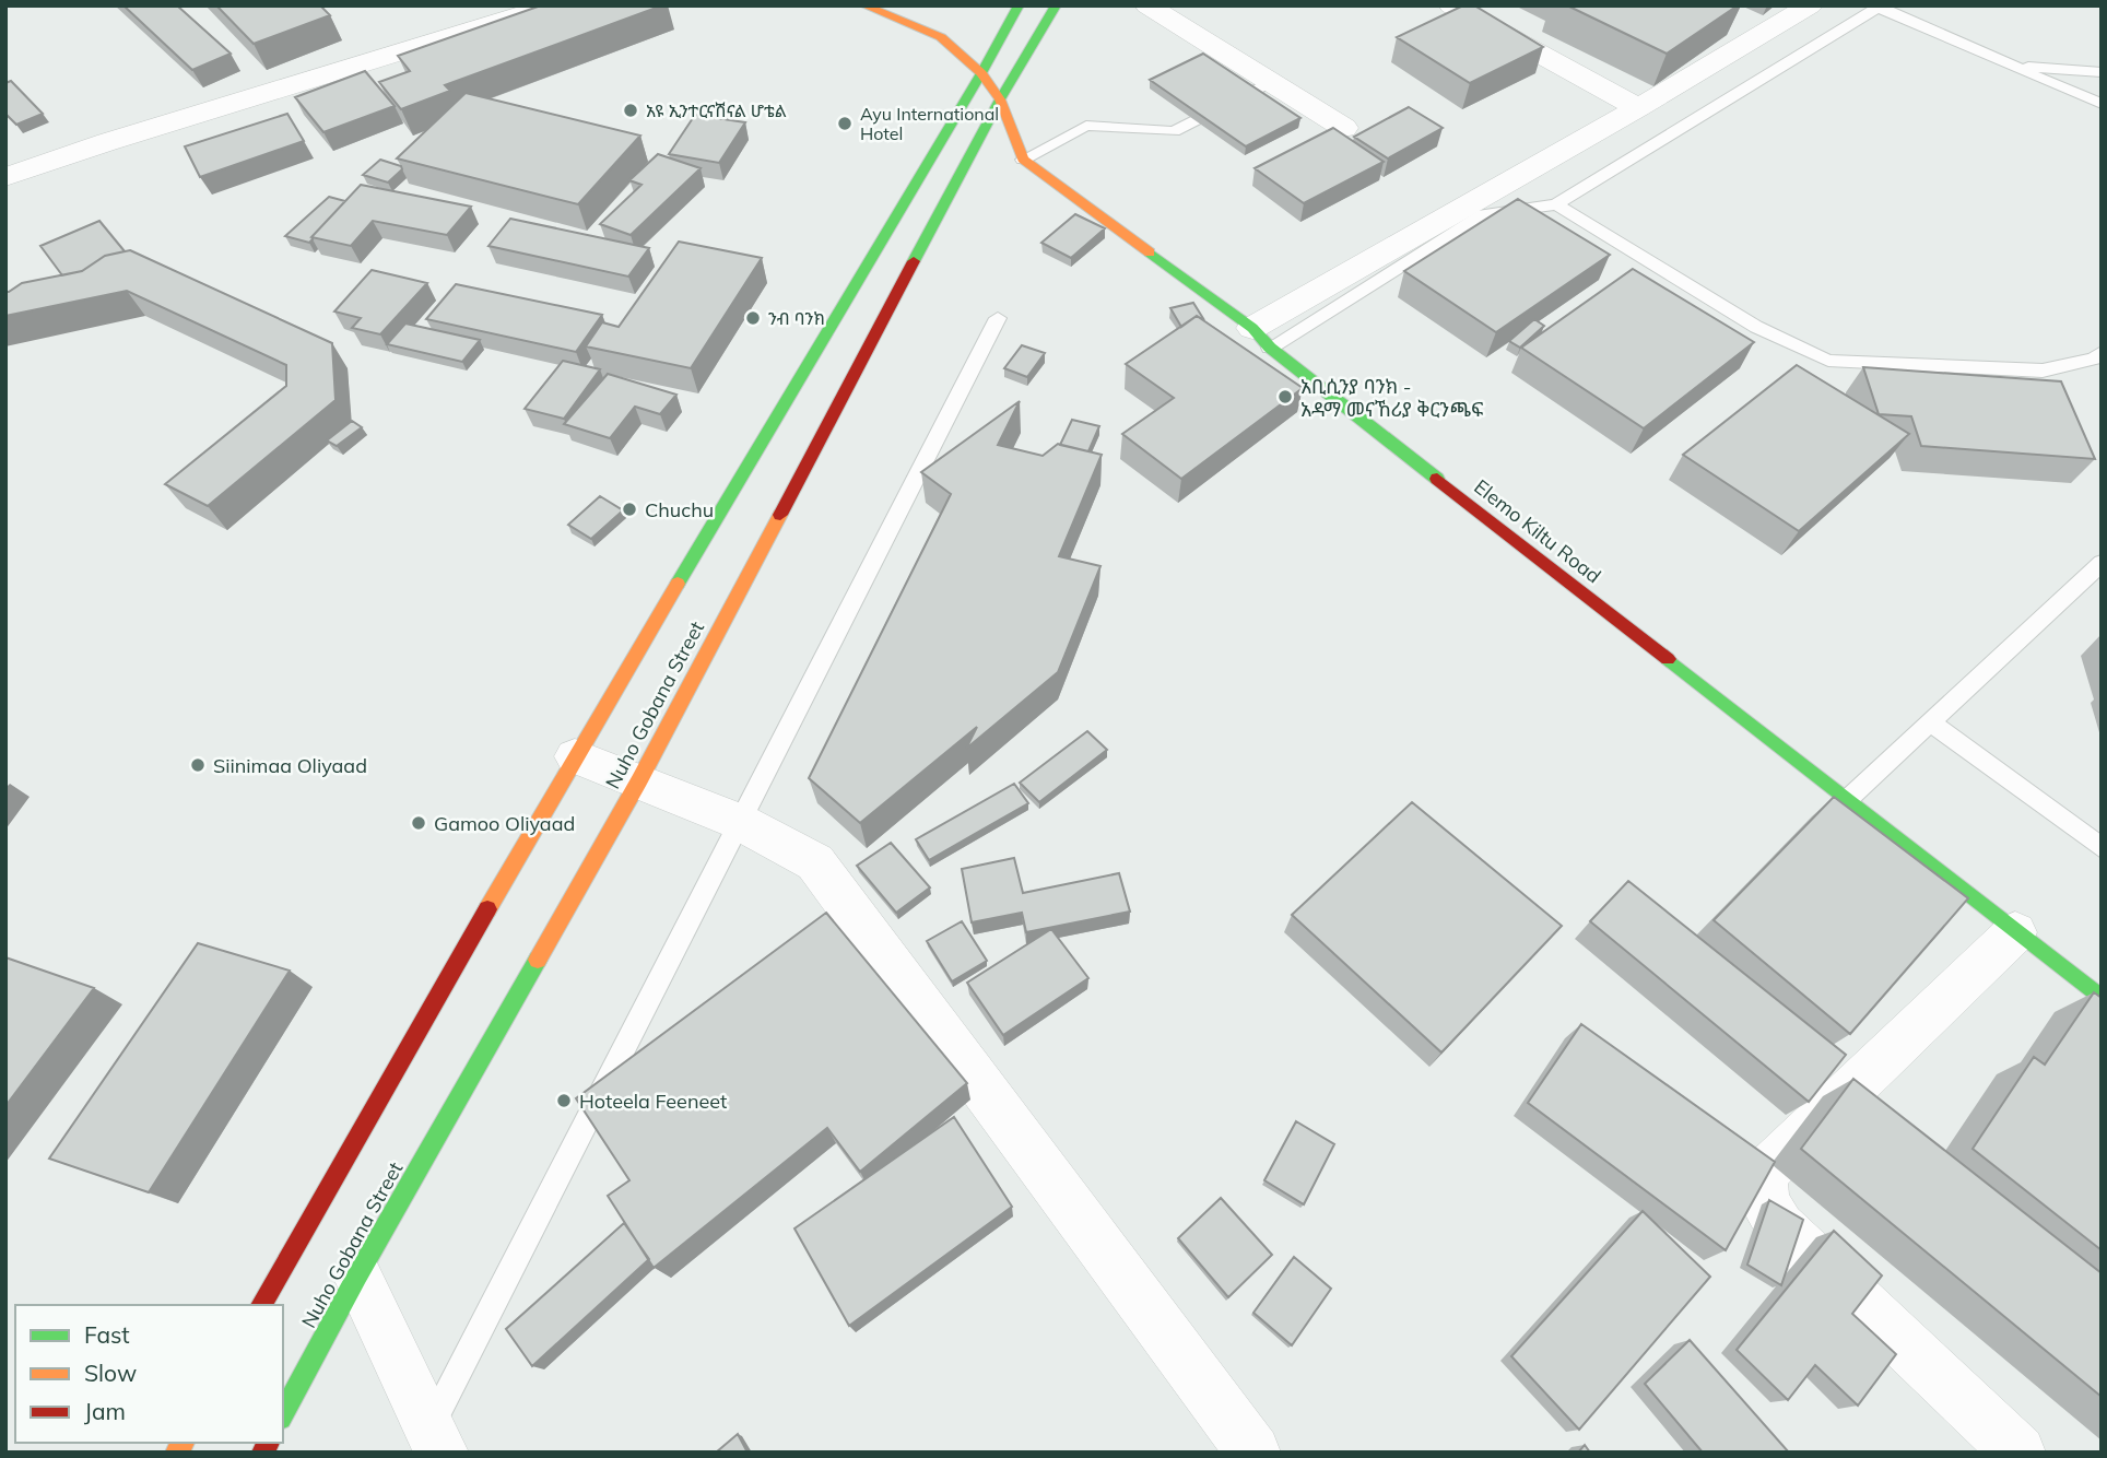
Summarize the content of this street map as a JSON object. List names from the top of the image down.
{
  "streets": {
    "main road": ["Elemo Kiltu Road", "Nuho Gobana Street"]
  },
  "places": [
    "አዩ ኢንተርናሽናል ሆቴል",
    "Ayu International Hotel",
    "ንብ ባንክ",
    "አቢሲንያ ባንክ - አዳማ መናኸሪያ ቅርንጫፍ",
    "Chuchu",
    "Siinimaa Oliyaad",
    "Gamoo Oliyaad",
    "Hoteela Feeneet"
  ],
  "legend": ["Fast", "Slow", "Jam"]
}
